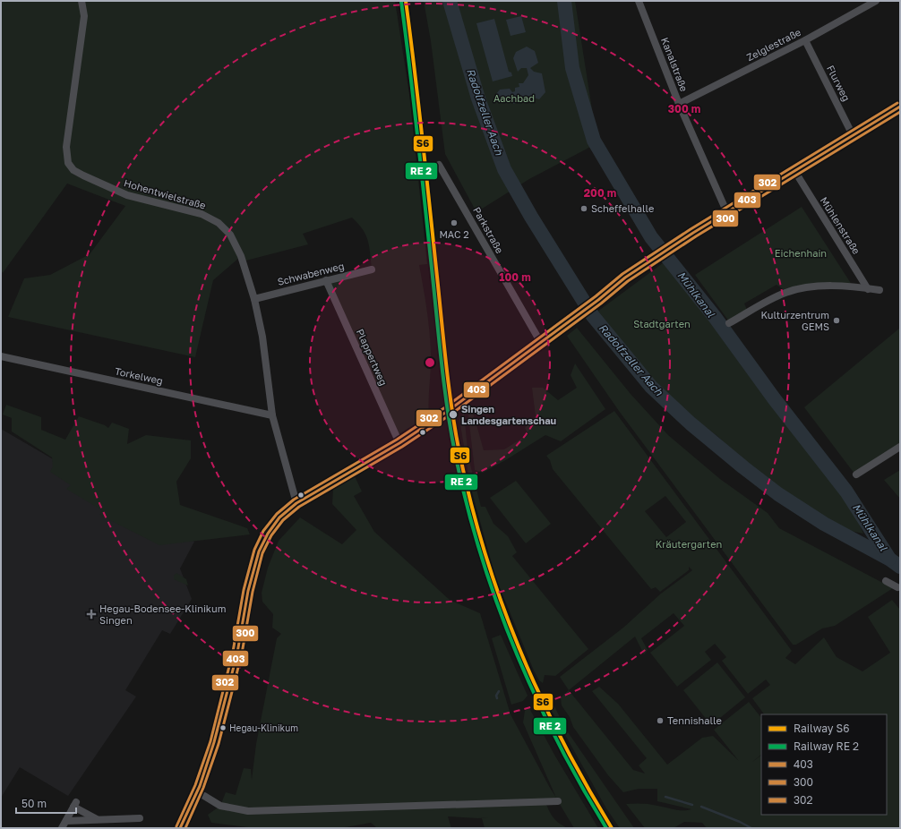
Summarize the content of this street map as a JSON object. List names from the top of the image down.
{
  "streets": {
    "street": [
      "Zelglestraße",
      "Kanalstraße",
      "Flurweg",
      "Hohentwielstraße",
      "Mühlenstraße",
      "Parkstraße",
      "Schwabenweg",
      "Plappertweg",
      "Torkelweg"
    ]
  },
  "crossings": [
    ["Zelglestraße", "Kanalstraße"],
    ["Zelglestraße", "Flurweg"],
    ["Hohentwielstraße", "Schwabenweg"],
    ["Hohentwielstraße", "Torkelweg"],
    ["Schwabenweg", "Plappertweg"]
  ],
  "water": ["Radolfzeller Aach", "Mühlkanal"],
  "parks": [
    "Aachbad",
    "Eichenhain",
    "Stadtgarten",
    "Kräutergarten"
  ],
  "places": {
    "other": [
      "Scheffelhalle",
      "MAC 2",
      "Kulturzentrum GEMS",
      "Singen Landesgartenschau",
      "Tennishalle",
      "Hegau-Klinikum"
    ],
    "health": ["Hegau-Bodensee-Klinikum Singen"]
  },
  "lines": [
    "rail line S6",
    "transit line 302",
    "transit line 403",
    "transit line 300"
  ],
  "legend": [
    "Railway S6",
    "Railway RE 2",
    "403",
    "300",
    "302"
  ],
  "scale_bar": "50 m",
  "rings": ["300 m", "200 m", "100 m"]
}
